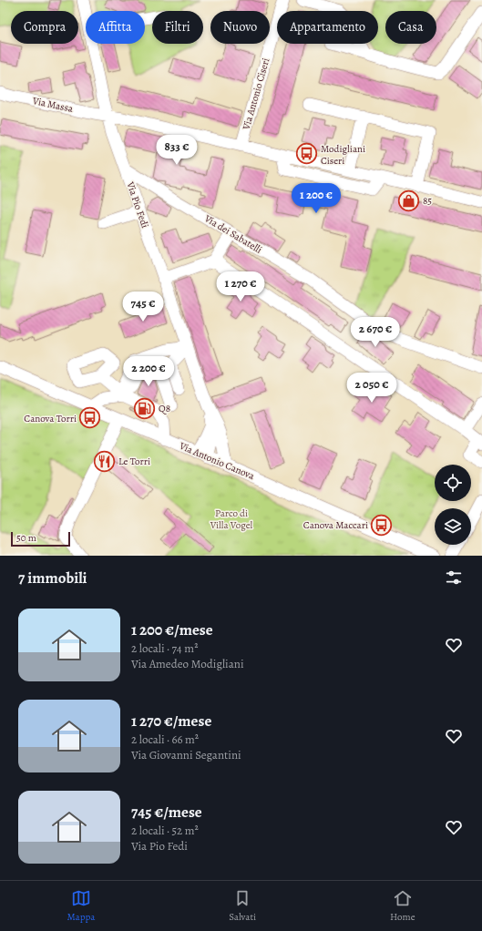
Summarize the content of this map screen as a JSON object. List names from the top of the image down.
{
  "streets": {
    "street": [
      "Via Antonio Ciseri",
      "Via Massa",
      "Via Pio Fedi",
      "Via dei Sabatelli",
      "Via Antonio Canova"
    ]
  },
  "crossings": [
    ["Via Antonio Ciseri", "Via Massa"],
    ["Via Massa", "Via Pio Fedi"],
    ["Via Pio Fedi", "Via dei Sabatelli"],
    ["Via Pio Fedi", "Via Antonio Canova"]
  ],
  "parks": ["Parco di Villa Vogel"],
  "places": {
    "bus stop": ["Modigliani Ciseri", "Canova Torri", "Canova Maccari"],
    "shop": ["85"],
    "fuel station": ["Q8"],
    "restaurant": ["Le Torri"]
  },
  "scale_bar": "50 m",
  "page": {
    "chip": [
      "Compra",
      "Affitta",
      "Filtri",
      "Nuovo",
      "Appartamento",
      "Casa"
    ],
    "price": [
      "833 €",
      "1 200 €",
      "1 270 €",
      "745 €",
      "2 670 €",
      "2 200 €",
      "2 050 €"
    ],
    "scale": "50 m",
    "heading": "7 immobili",
    "list": [
      {
        "name": "1 200 €/mese",
        "note": "2 locali · 74 m² · Via Amedeo Modigliani"
      },
      {
        "name": "1 270 €/mese",
        "note": "2 locali · 66 m² · Via Giovanni Segantini"
      },
      {
        "name": "745 €/mese",
        "note": "2 locali · 52 m² · Via Pio Fedi"
      }
    ],
    "tabs": ["Mappa", "Salvati", "Home"]
  }
}
